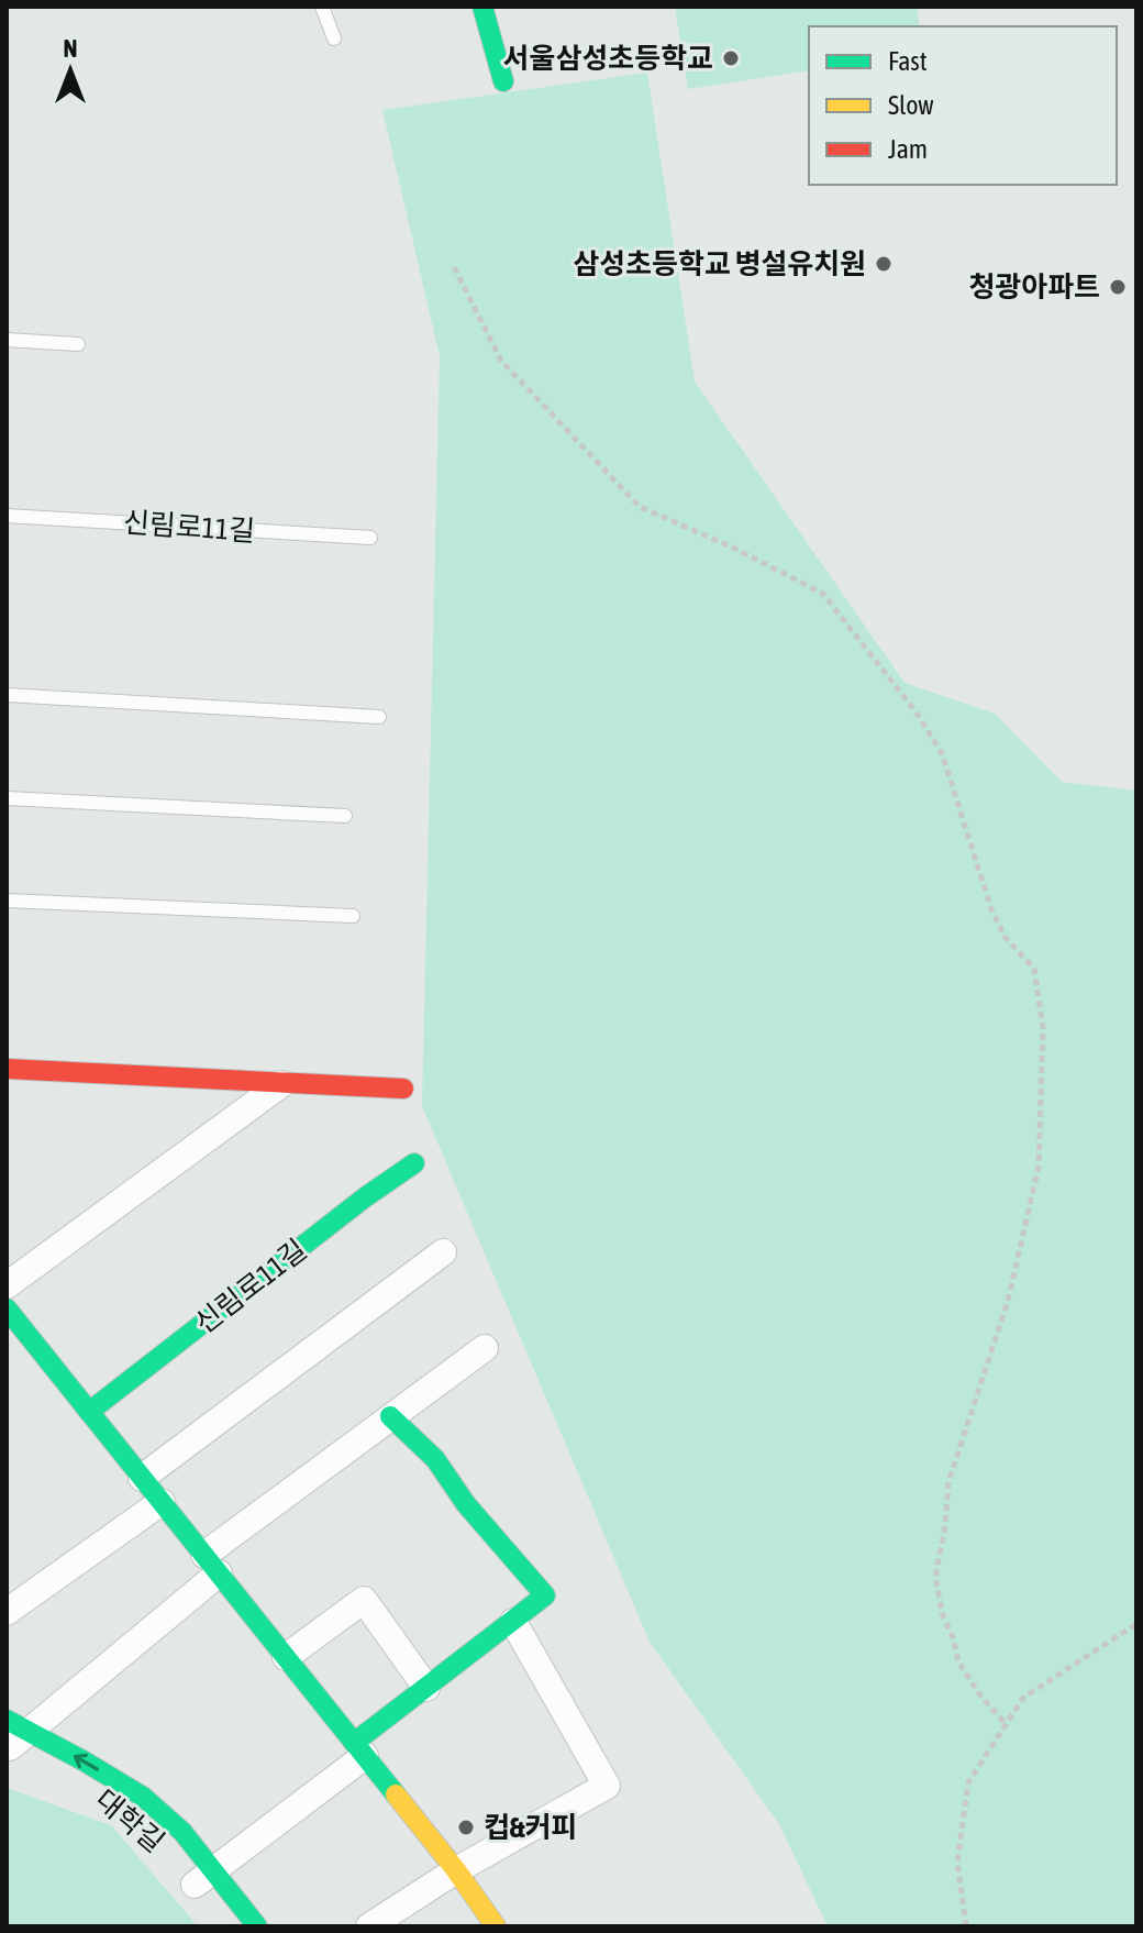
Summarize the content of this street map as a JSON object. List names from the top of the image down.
{
  "streets": {
    "street": ["신림로11길", "대학길"]
  },
  "places": [
    "서울삼성초등학교",
    "삼성초등학교 병설유치원",
    "청광아파트",
    "컵&커피"
  ],
  "legend": ["Fast", "Slow", "Jam"],
  "north": "top"
}
